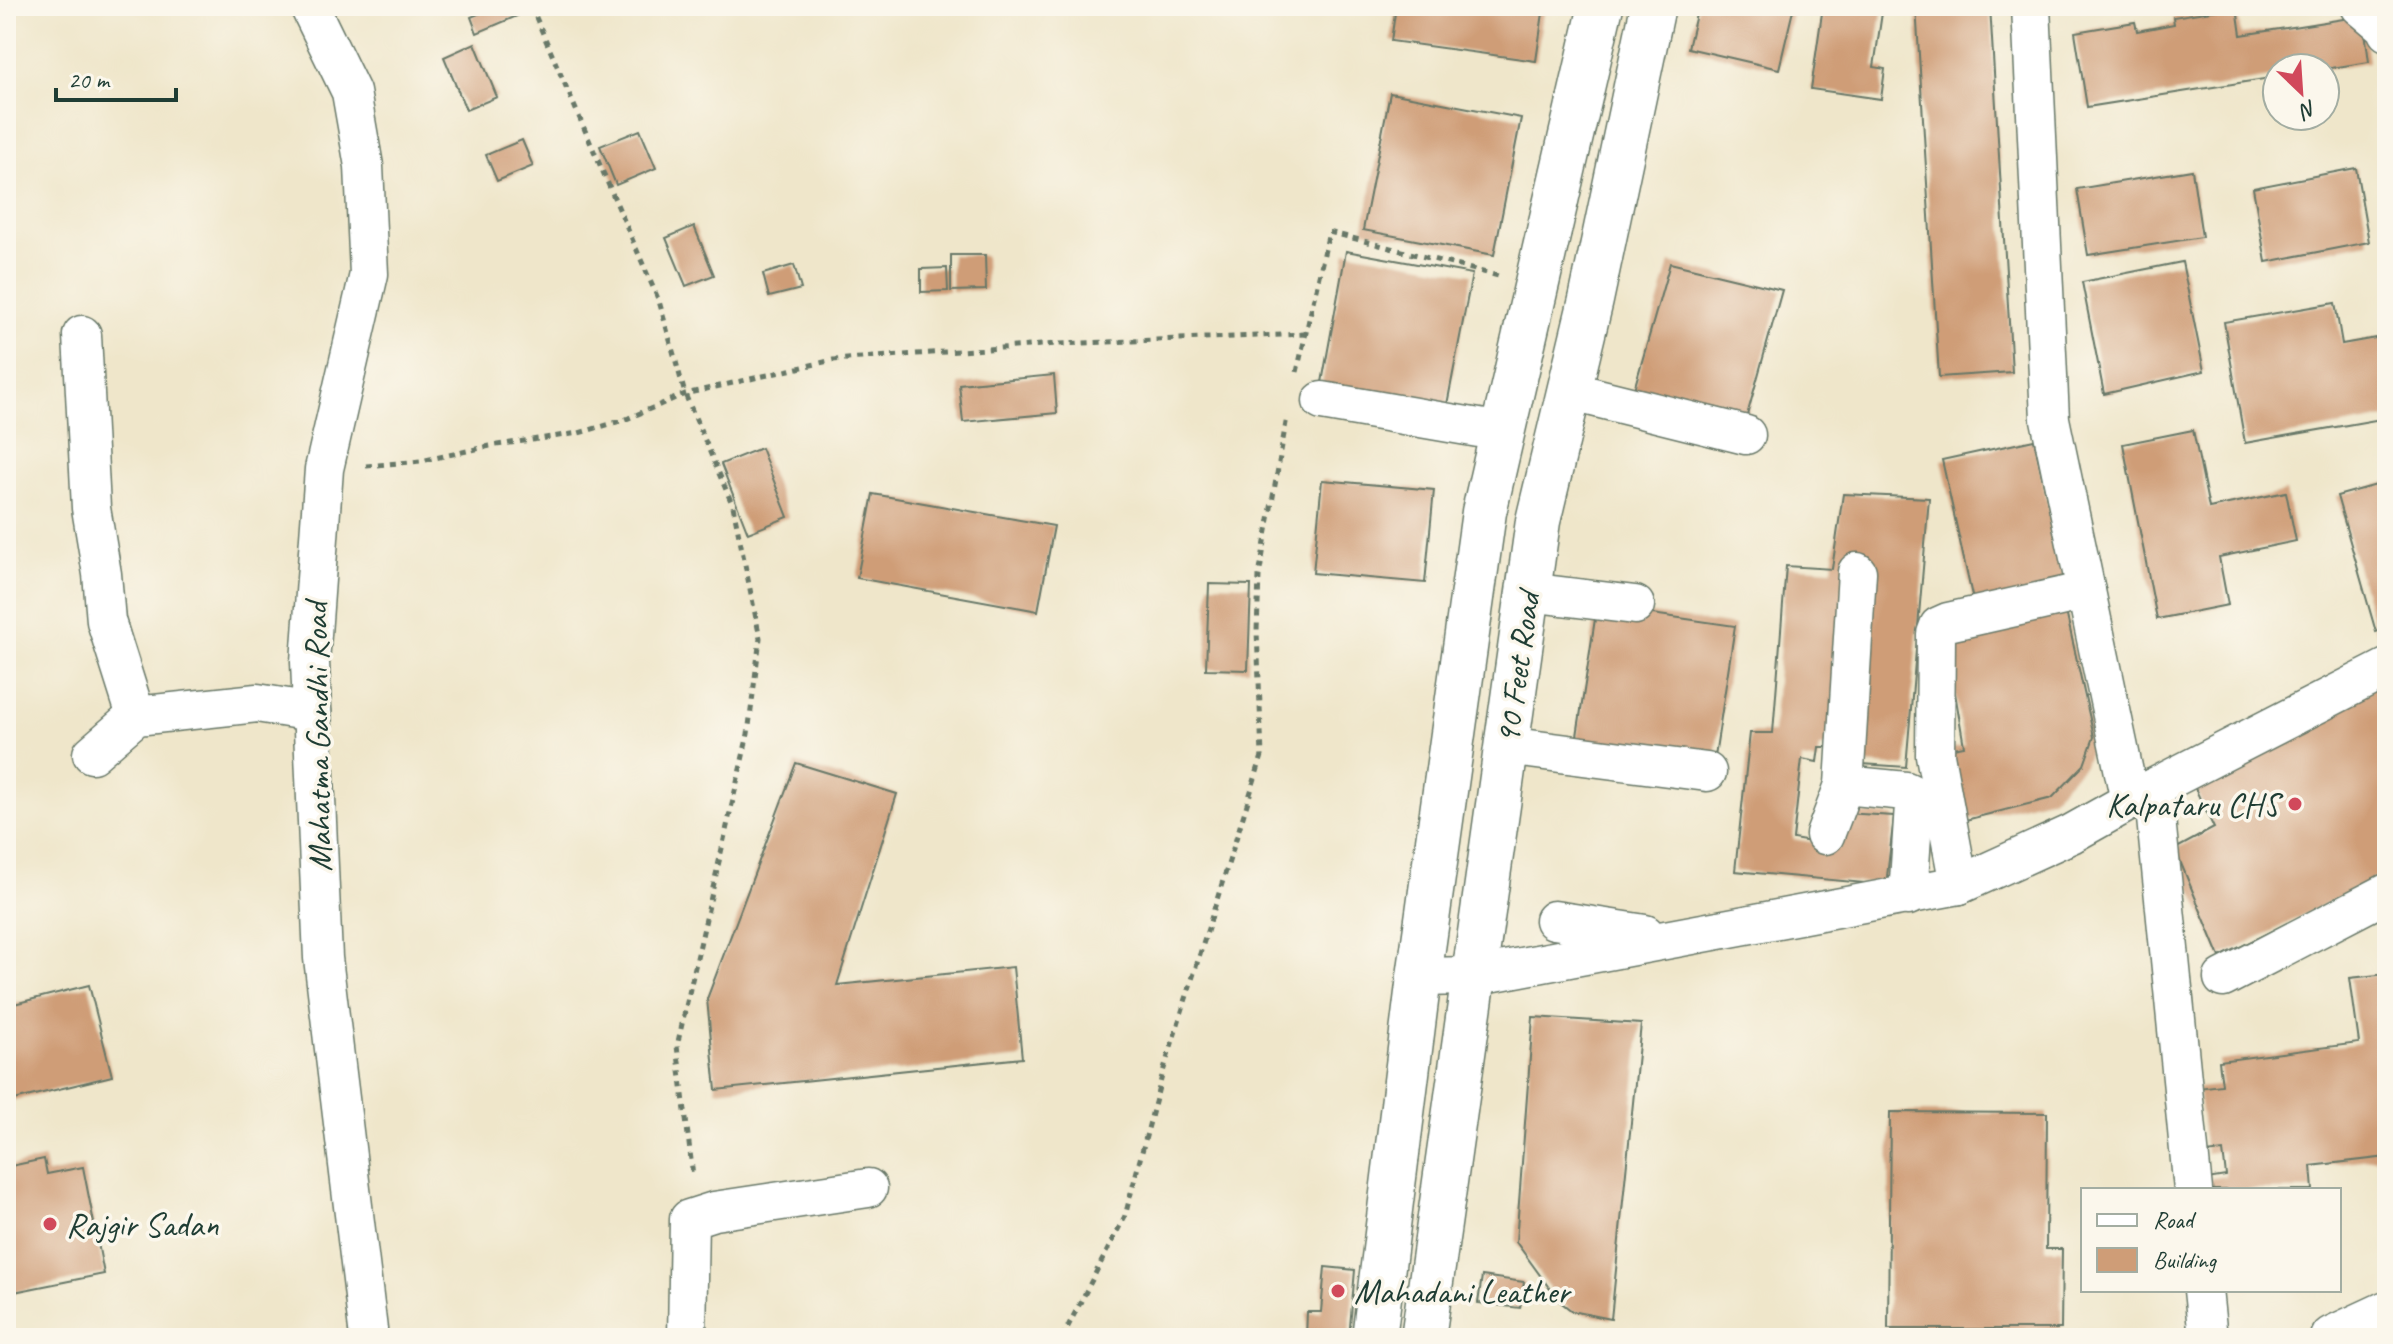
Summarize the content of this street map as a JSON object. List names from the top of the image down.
{
  "streets": {
    "main road": ["90 Feet Road"],
    "street": ["Mahatma Gandhi Road"]
  },
  "places": ["Kalpataru CHS", "Rajgir Sadan", "Mahadani Leather"],
  "legend": ["Road", "Building"],
  "scale_bar": "20 m",
  "north": "bottom right"
}
